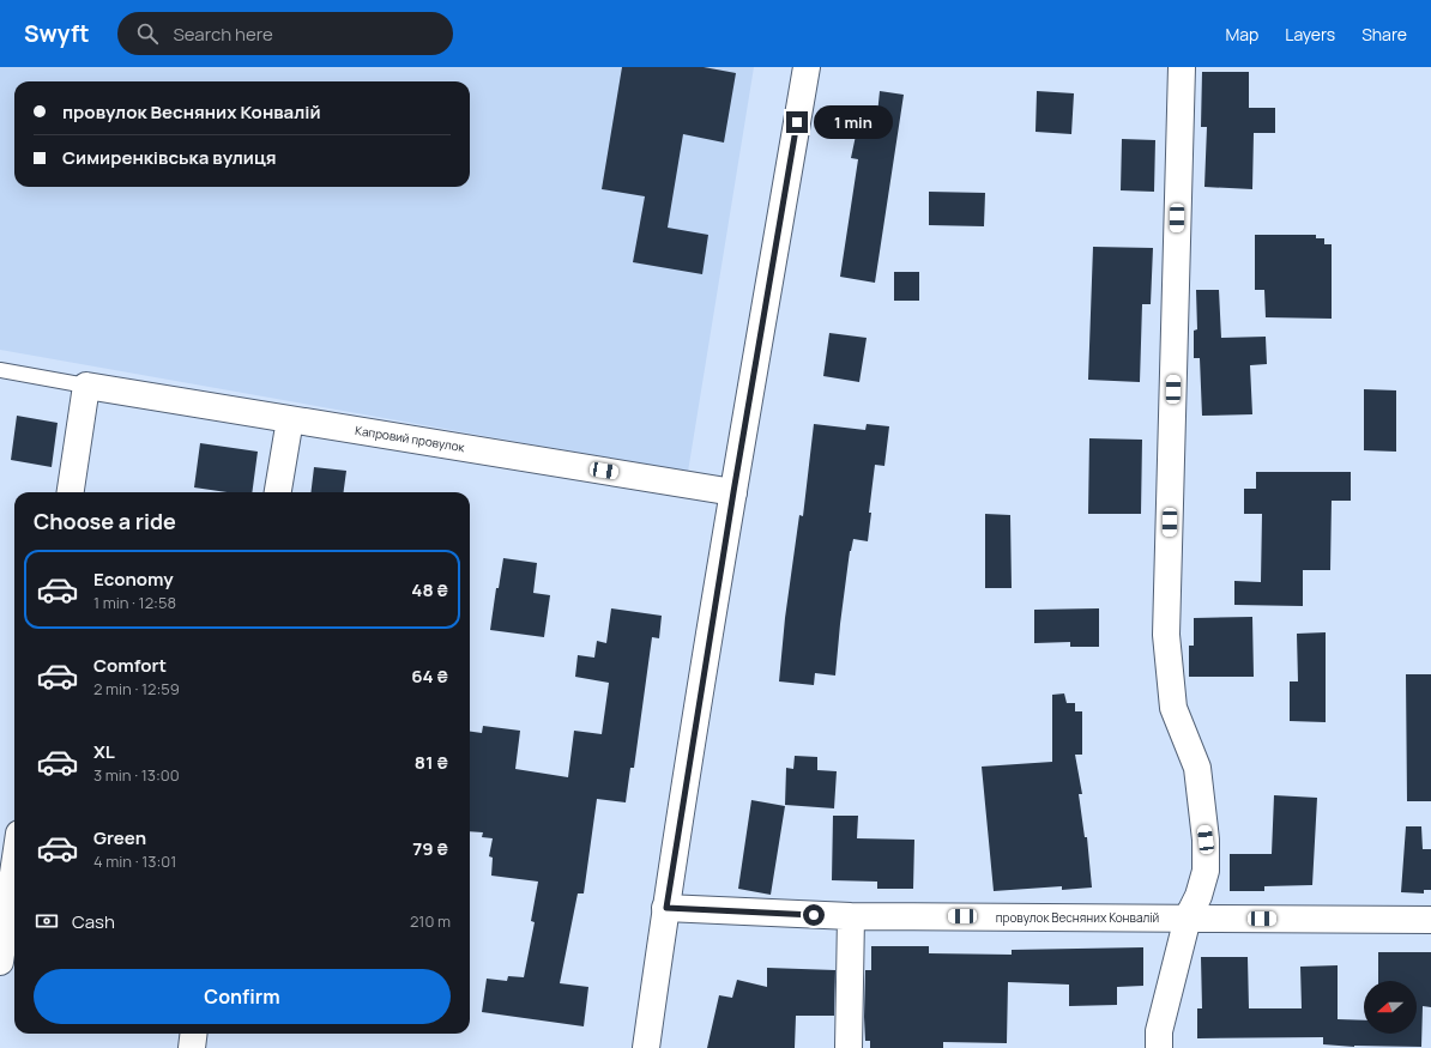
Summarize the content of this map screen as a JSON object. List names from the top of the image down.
{
  "streets": {
    "street": ["Капровий провулок", "провулок Весняних Конвалій"]
  },
  "north": "left",
  "page": {
    "header": "Swyft",
    "search": "Search here",
    "nav": ["Map", "Layers", "Share"],
    "banner": ["провулок Весняних Конвалій", "Симиренківська вулиця"],
    "bubble": "1 min",
    "heading": "Choose a ride",
    "list": [
      {
        "name": "Economy",
        "note": "1 min · 12:58",
        "value": "48 ₴"
      },
      {
        "name": "Comfort",
        "note": "2 min · 12:59",
        "value": "64 ₴"
      },
      {
        "name": "XL",
        "note": "3 min · 13:00",
        "value": "81 ₴"
      },
      {
        "name": "Green",
        "note": "4 min · 13:01",
        "value": "79 ₴"
      }
    ],
    "pay": ["Cash", "210 m"],
    "buttons": "Confirm"
  }
}
